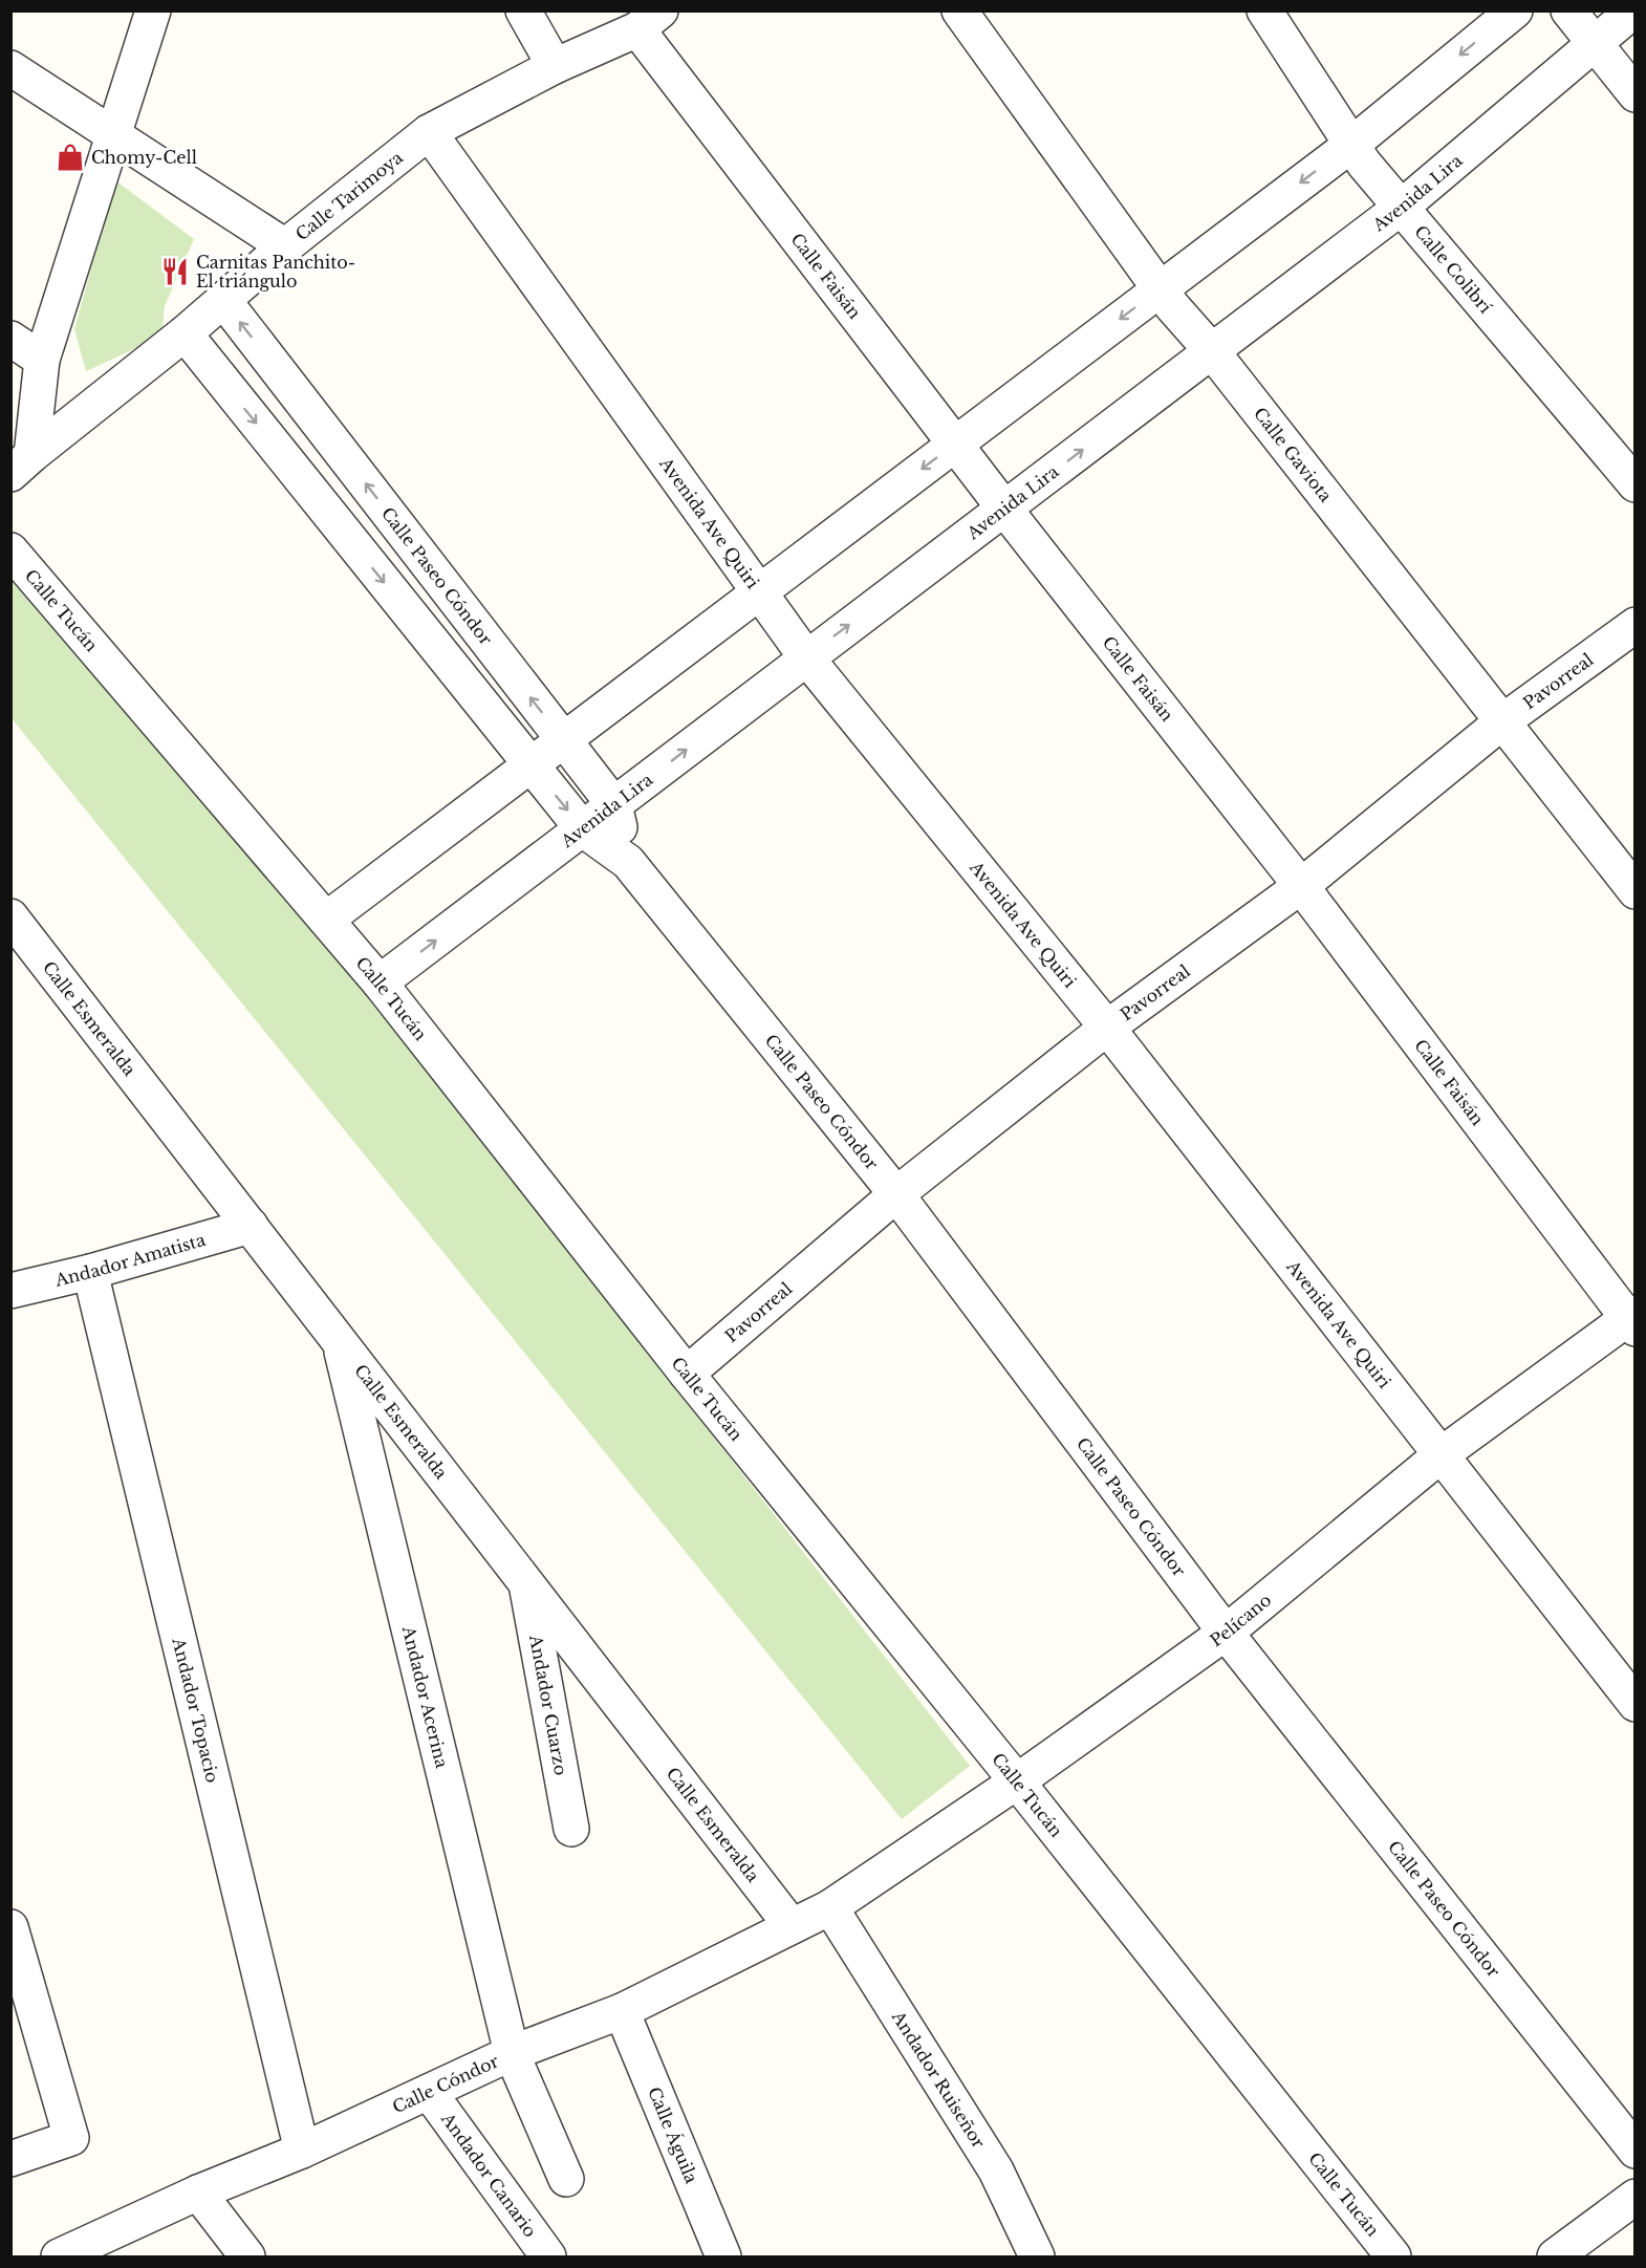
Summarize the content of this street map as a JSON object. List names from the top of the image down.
{
  "streets": {
    "street": [
      "Avenida Lira",
      "Calle Tarimoya",
      "Calle Colibrí",
      "Calle Faisán",
      "Calle Gaviota",
      "Avenida Ave Quiri",
      "Calle Paseo Cóndor",
      "Calle Tucán",
      "Pavorreal",
      "Calle Esmeralda",
      "Andador Amatista",
      "Pelícano",
      "Andador Acerina",
      "Andador Cuarzo",
      "Andador Topacio",
      "Andador Ruiseñor",
      "Calle Cóndor",
      "Calle Águila",
      "Andador Canario"
    ]
  },
  "crossings": [
    ["Avenida Lira", "Calle Colibrí"],
    ["Avenida Lira", "Calle Faisán"],
    ["Avenida Lira", "Calle Gaviota"],
    ["Avenida Lira", "Avenida Ave Quiri"],
    ["Avenida Lira", "Calle Paseo Cóndor"],
    ["Avenida Lira", "Calle Tucán"],
    ["Calle Tarimoya", "Calle Faisán"],
    ["Calle Tarimoya", "Avenida Ave Quiri"],
    ["Calle Tarimoya", "Calle Paseo Cóndor"],
    ["Calle Faisán", "Pavorreal"],
    ["Calle Faisán", "Pelícano"],
    ["Calle Gaviota", "Pavorreal"],
    ["Avenida Ave Quiri", "Pavorreal"],
    ["Avenida Ave Quiri", "Pelícano"],
    ["Calle Paseo Cóndor", "Pavorreal"],
    ["Calle Paseo Cóndor", "Pelícano"],
    ["Calle Tucán", "Pavorreal"],
    ["Calle Tucán", "Pelícano"],
    ["Calle Esmeralda", "Andador Amatista"],
    ["Calle Esmeralda", "Andador Acerina"],
    ["Calle Esmeralda", "Andador Cuarzo"],
    ["Calle Esmeralda", "Calle Cóndor"],
    ["Andador Amatista", "Andador Topacio"],
    ["Pelícano", "Andador Ruiseñor"],
    ["Pelícano", "Calle Cóndor"],
    ["Andador Acerina", "Calle Cóndor"],
    ["Andador Topacio", "Calle Cóndor"],
    ["Andador Ruiseñor", "Calle Cóndor"],
    ["Calle Cóndor", "Calle Águila"],
    ["Calle Cóndor", "Andador Canario"]
  ],
  "places": {
    "shop": ["Chomy-Cell"],
    "restaurant": ["Carnitas Panchito- El triángulo"]
  }
}
